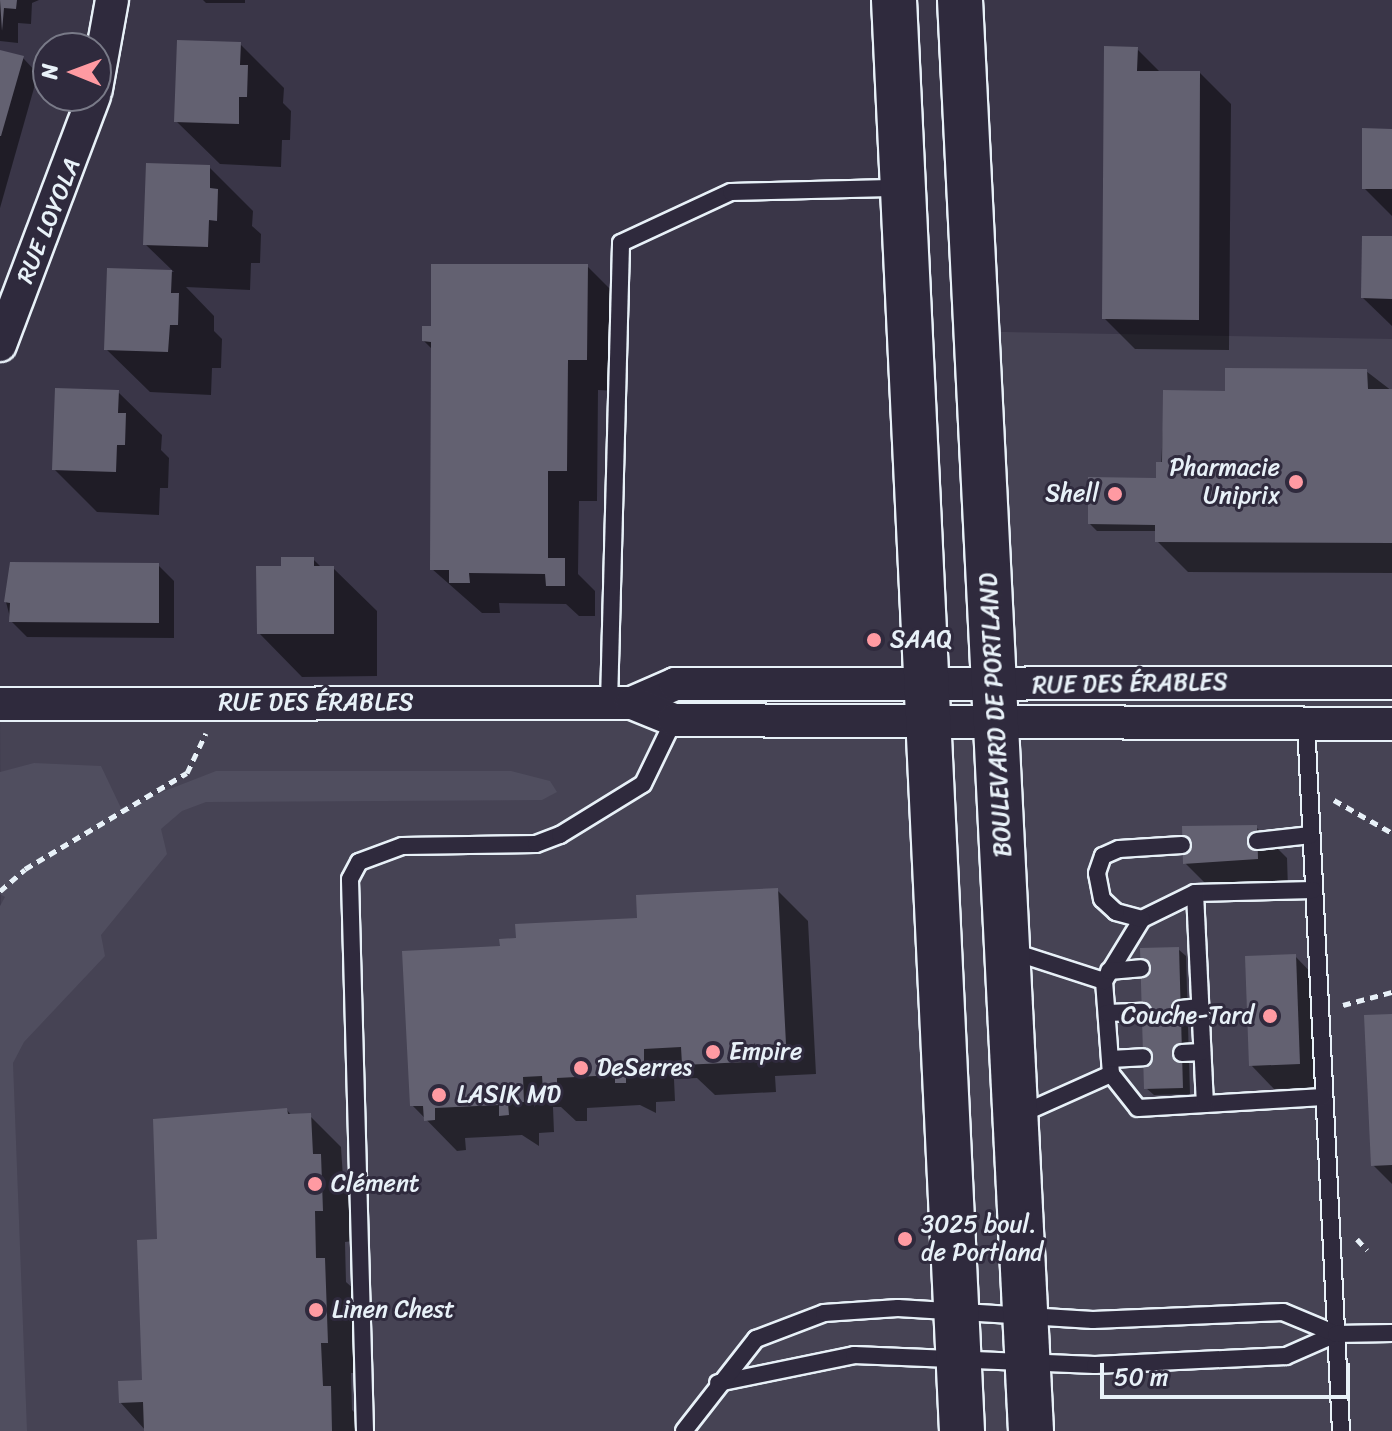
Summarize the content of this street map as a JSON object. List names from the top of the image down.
{
  "streets": {
    "main road": ["BOULEVARD DE PORTLAND"],
    "street": ["RUE LOYOLA", "RUE DES ÉRABLES"]
  },
  "crossings": [
    ["RUE DES ÉRABLES", "BOULEVARD DE PORTLAND"]
  ],
  "places": [
    "Pharmacie Uniprix",
    "Shell",
    "SAAQ",
    "Couche-Tard",
    "Empire",
    "DeSerres",
    "LASIK MD",
    "Clément",
    "3025 boul. de Portland",
    "Linen Chest"
  ],
  "scale_bar": "50 m",
  "north": "left"
}
